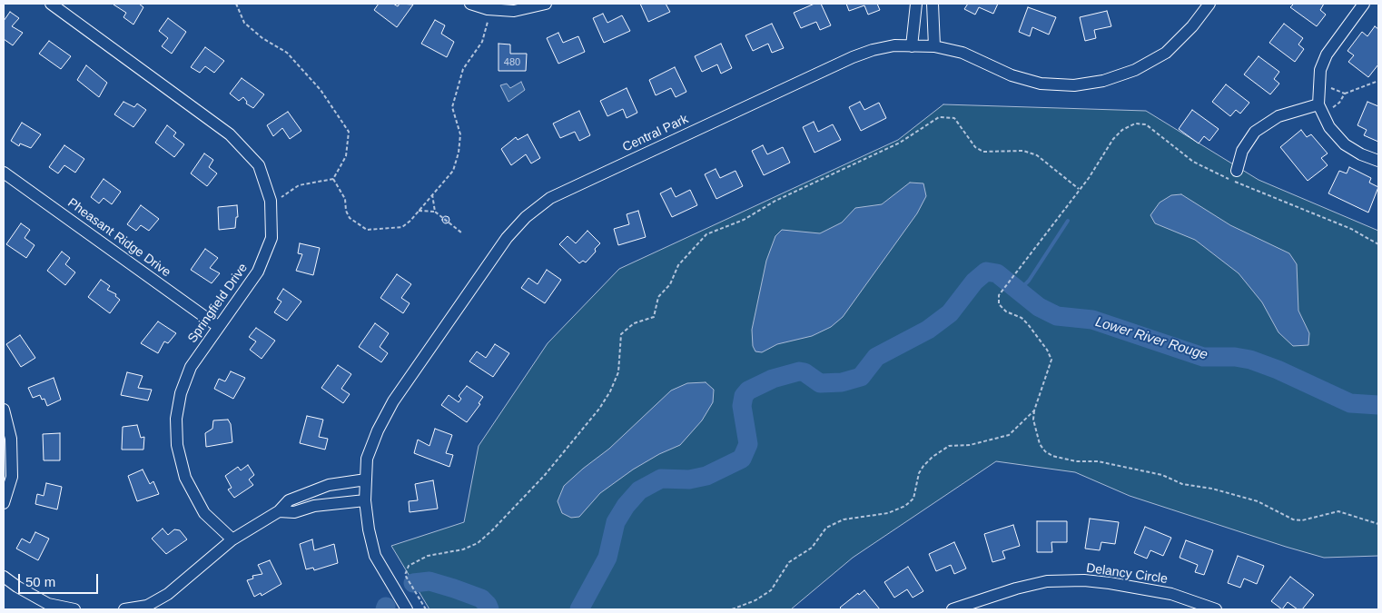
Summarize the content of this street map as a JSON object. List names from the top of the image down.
{
  "streets": {
    "street": [
      "Central Park",
      "Pheasant Ridge Drive",
      "Springfield Drive",
      "Delancy Circle"
    ]
  },
  "crossings": [
    ["Pheasant Ridge Drive", "Springfield Drive"]
  ],
  "water": ["Lower River Rouge"],
  "house_numbers": ["480"],
  "scale_bar": "50 m"
}
